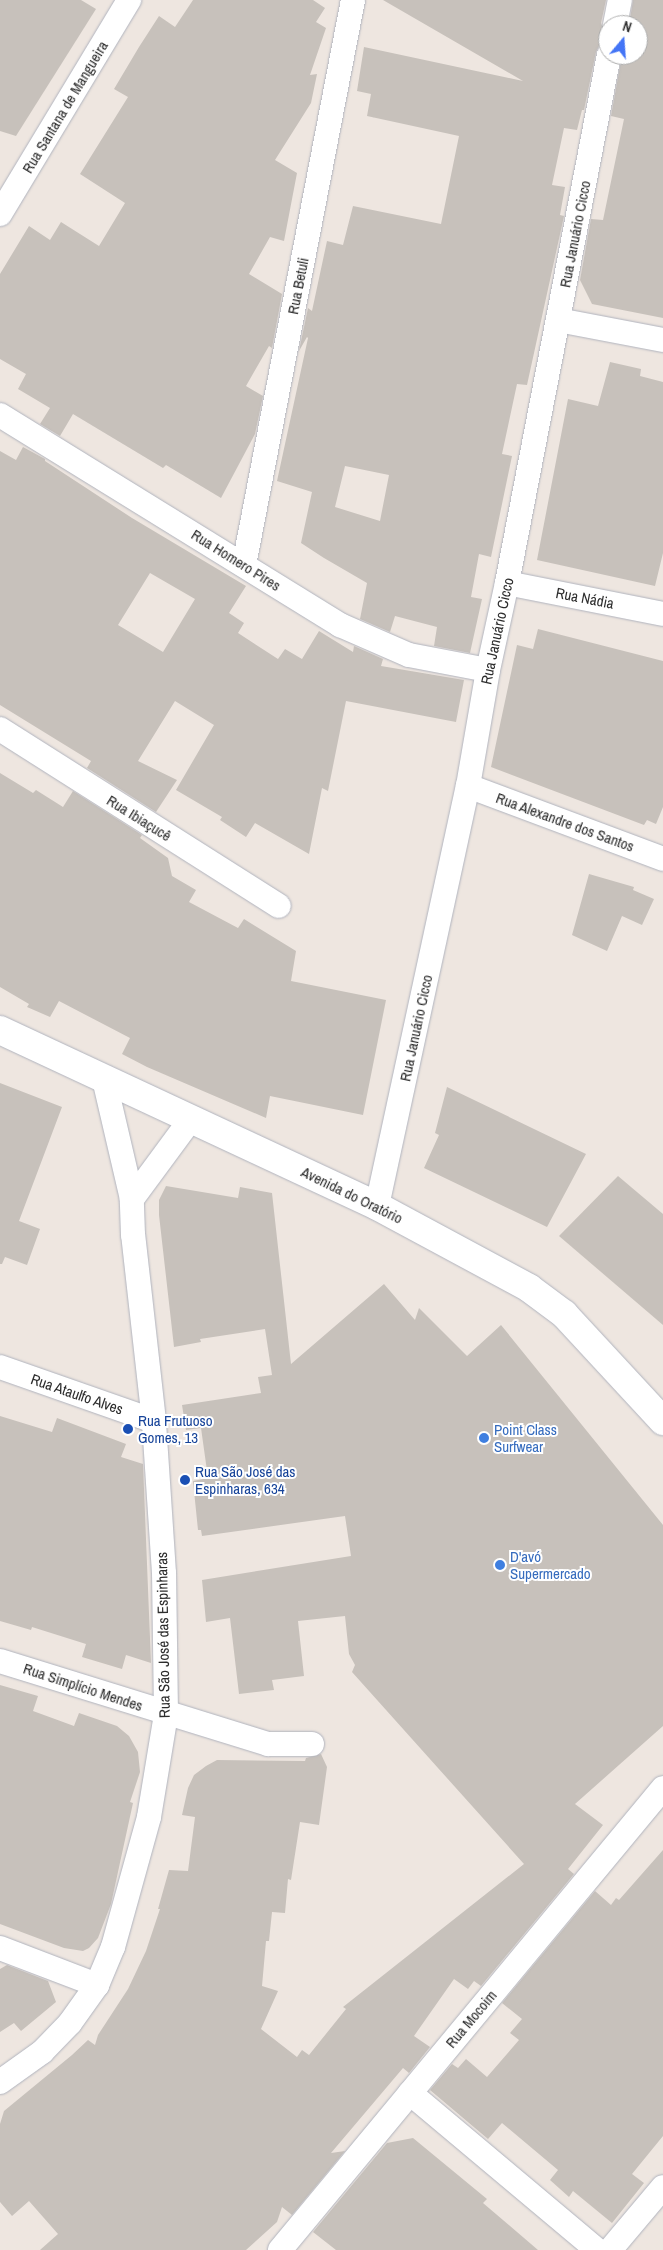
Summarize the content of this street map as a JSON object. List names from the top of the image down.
{
  "streets": {
    "main road": ["Avenida do Oratório"],
    "street": [
      "Rua Santana de Mangueira",
      "Rua Januário Cicco",
      "Rua Betuli",
      "Rua Homero Pires",
      "Rua Nádia",
      "Rua Ibiaçucê",
      "Rua Alexandre dos Santos",
      "Rua Ataulfo Alves",
      "Rua São José das Espinharas",
      "Rua Simplício Mendes",
      "Rua Mocoim"
    ]
  },
  "crossings": [
    ["Rua Januário Cicco", "Rua Homero Pires"],
    ["Rua Januário Cicco", "Rua Nádia"],
    ["Rua Januário Cicco", "Rua Alexandre dos Santos"],
    ["Rua Januário Cicco", "Avenida do Oratório"],
    ["Rua Betuli", "Rua Homero Pires"],
    ["Avenida do Oratório", "Rua São José das Espinharas"],
    ["Rua Ataulfo Alves", "Rua São José das Espinharas"],
    ["Rua São José das Espinharas", "Rua Simplício Mendes"]
  ],
  "places": [
    "Rua Frutuoso Gomes, 13",
    "Point Class Surfwear",
    "Rua São José das Espinharas, 634",
    "D'avó Supermercado"
  ],
  "north": "top"
}
